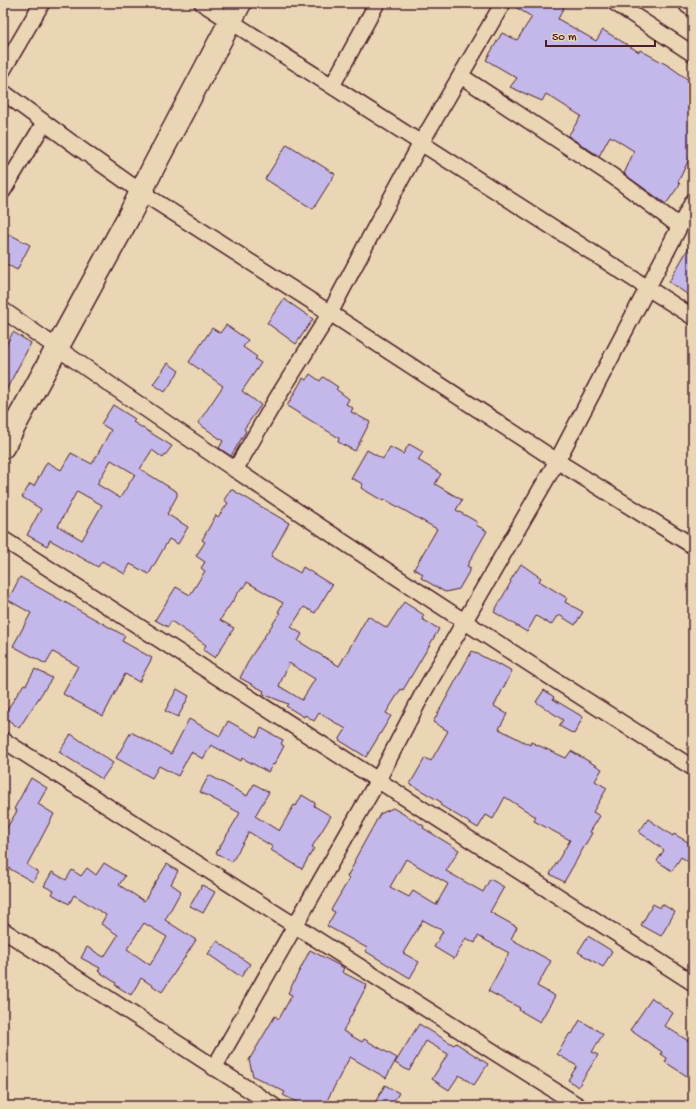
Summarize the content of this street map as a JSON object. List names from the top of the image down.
{
  "scale_bar": "50 m"
}
